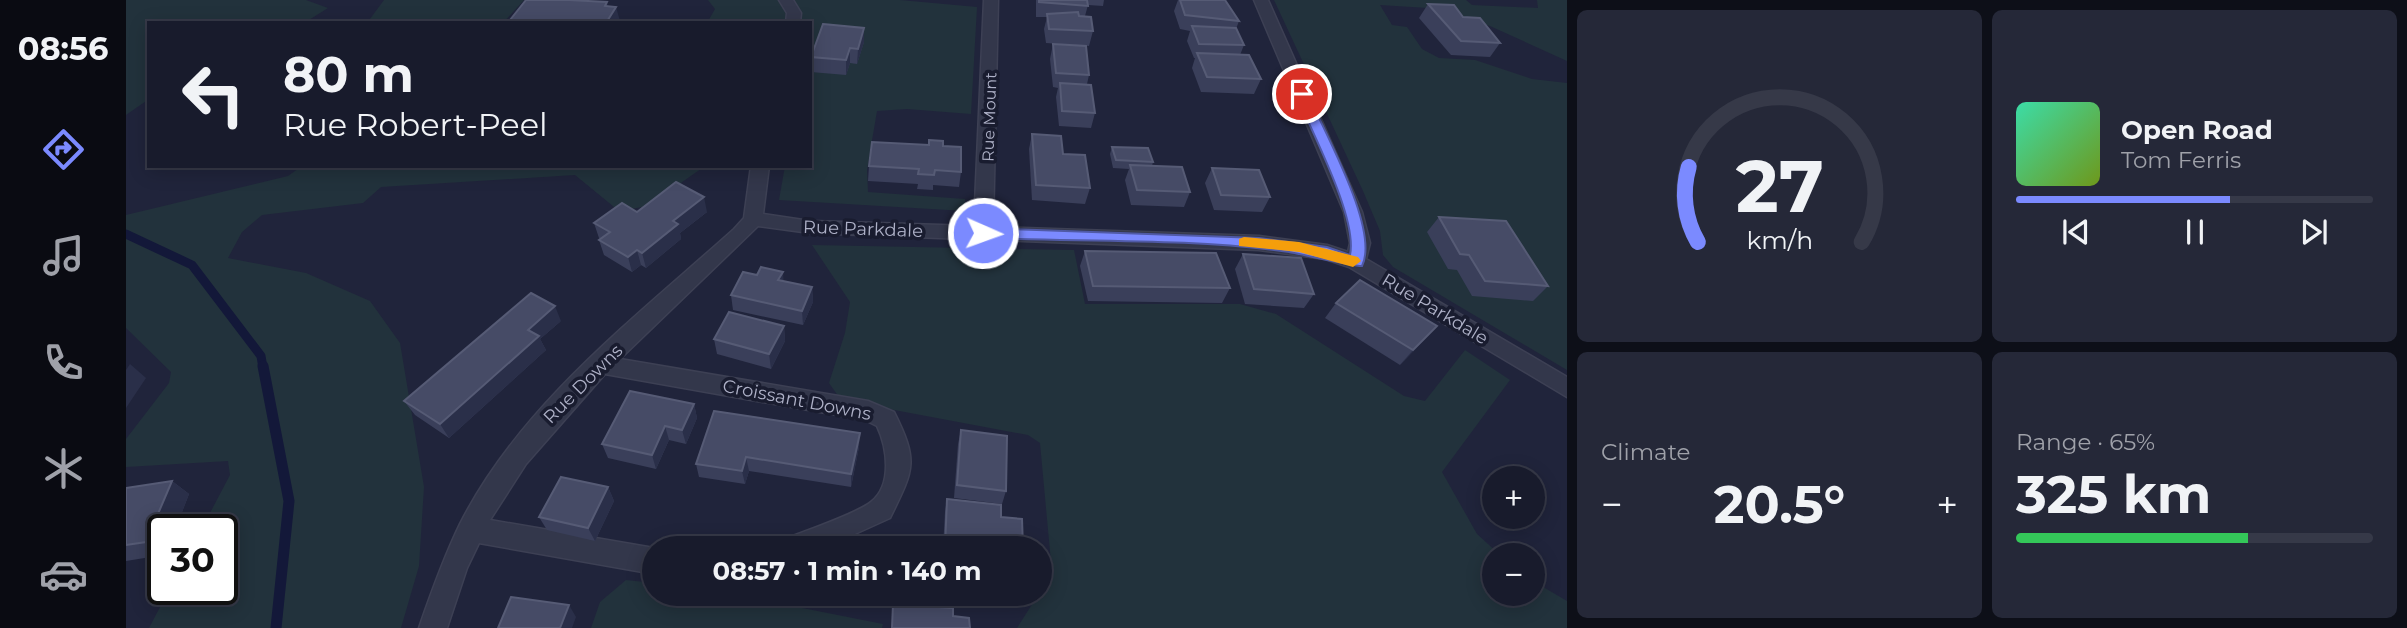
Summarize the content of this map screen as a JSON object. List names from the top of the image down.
{
  "streets": {
    "street": [
      "Rue Mount",
      "Rue Parkdale",
      "Rue Downs",
      "Croissant Downs"
    ]
  },
  "crossings": [
    ["Rue Mount", "Rue Parkdale"],
    ["Rue Parkdale", "Rue Downs"],
    ["Rue Downs", "Croissant Downs"]
  ],
  "page": {
    "tabs": "08:56",
    "turn": ["80 m", "Rue Robert-Peel"],
    "song": ["Open Road", "Tom Ferris"],
    "tile": [
      "Climate",
      ["Range · 65%", "325 km"]
    ],
    "map_buttons": ["+", "−"],
    "heat": ["−", "20.5°", "+"],
    "limit": "30",
    "trip": "08:57 · 1 min · 140 m",
    "gauge": ["27", "km/h"]
  }
}
